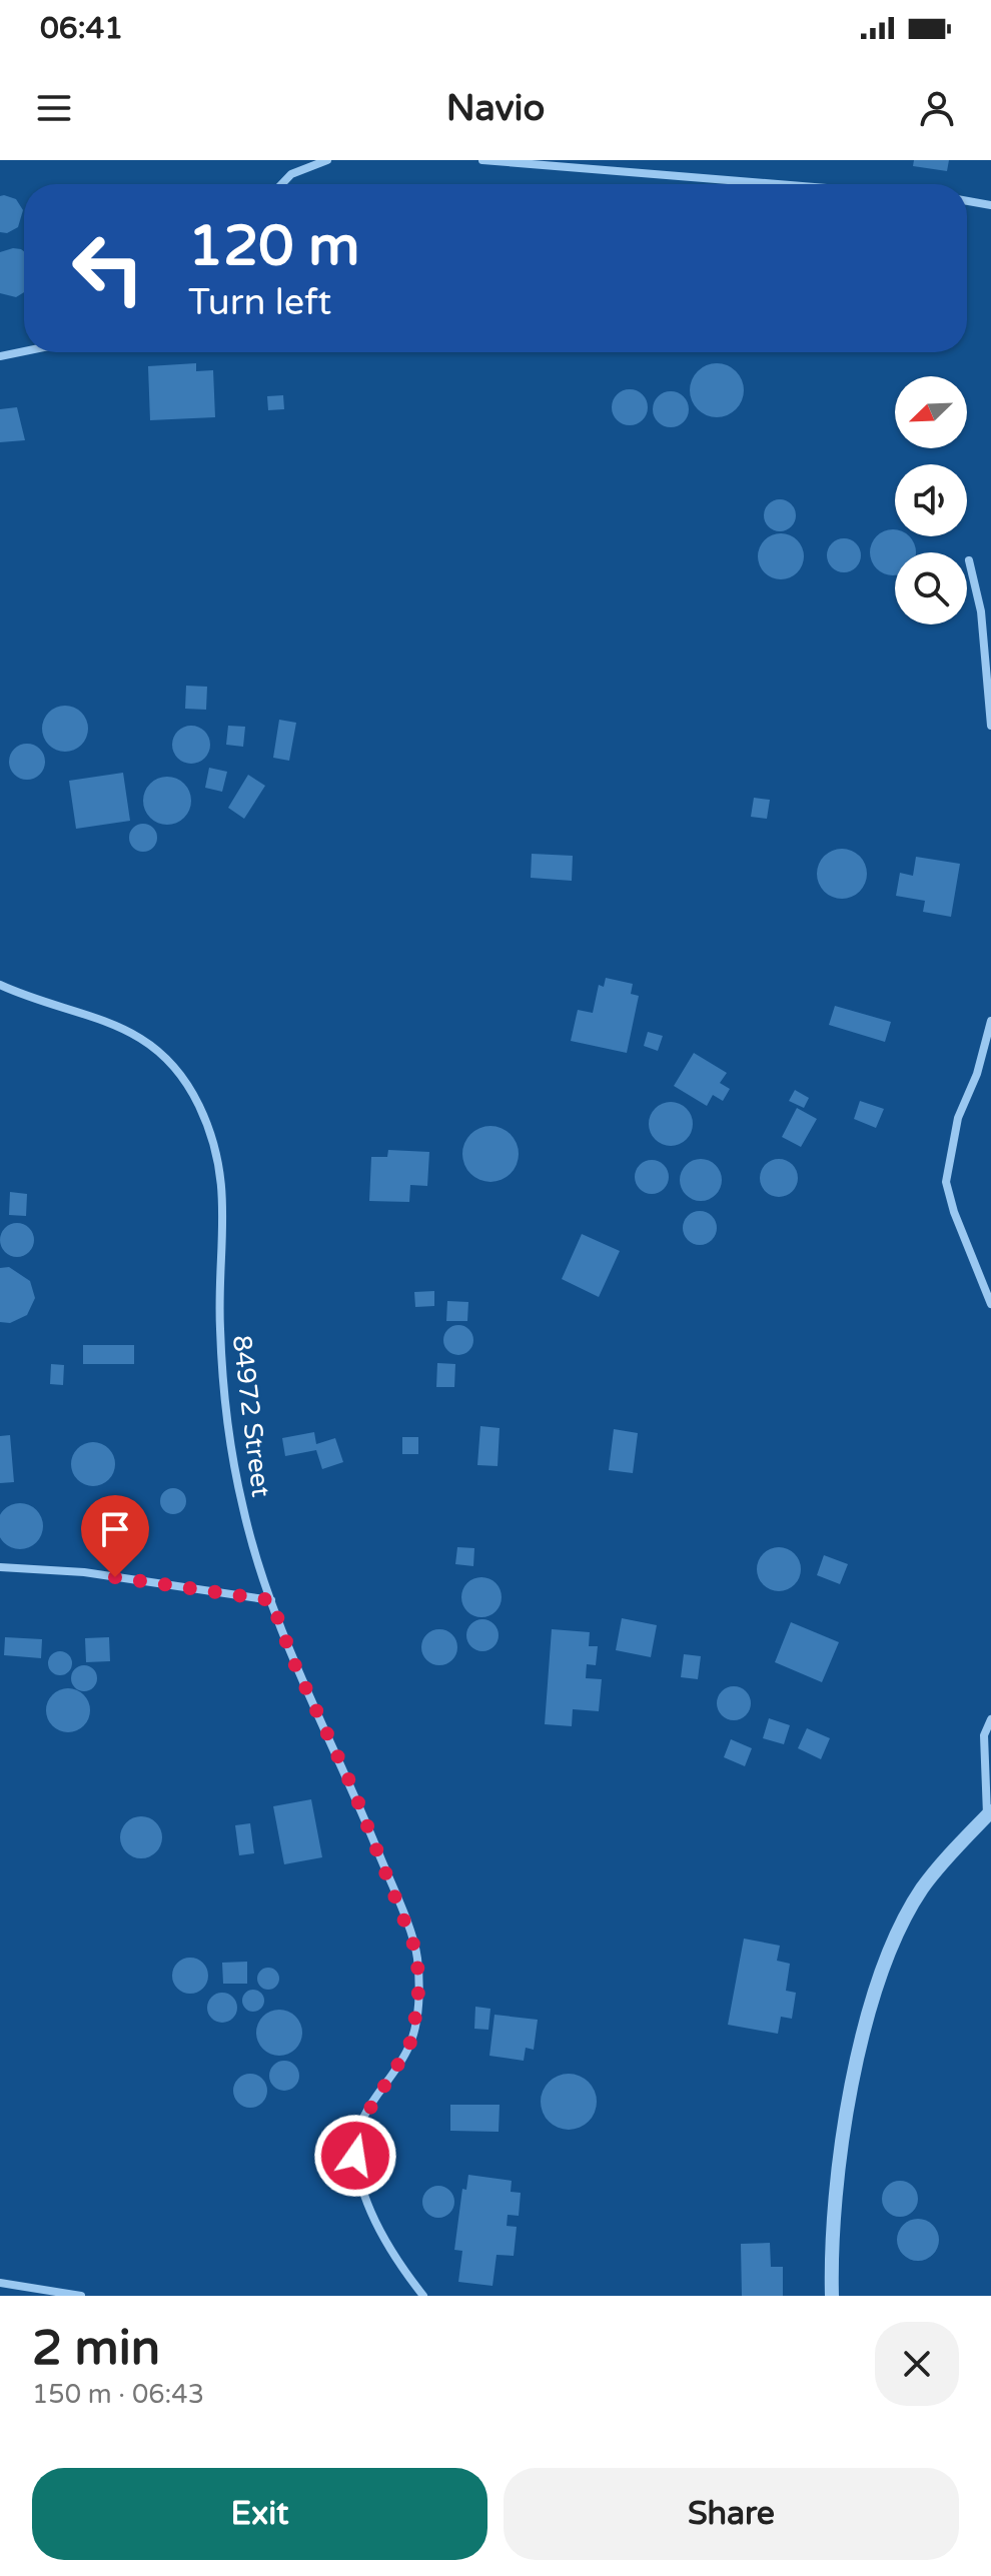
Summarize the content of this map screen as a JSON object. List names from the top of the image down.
{
  "streets": {
    "street": ["84972 Street"]
  },
  "north": "bottom left",
  "page": {
    "status": "06:41",
    "header": "Navio",
    "turn": ["120 m", "Turn left"],
    "heading": ["2 min", "150 m · 06:43"],
    "buttons": ["Exit", "Share"]
  }
}
